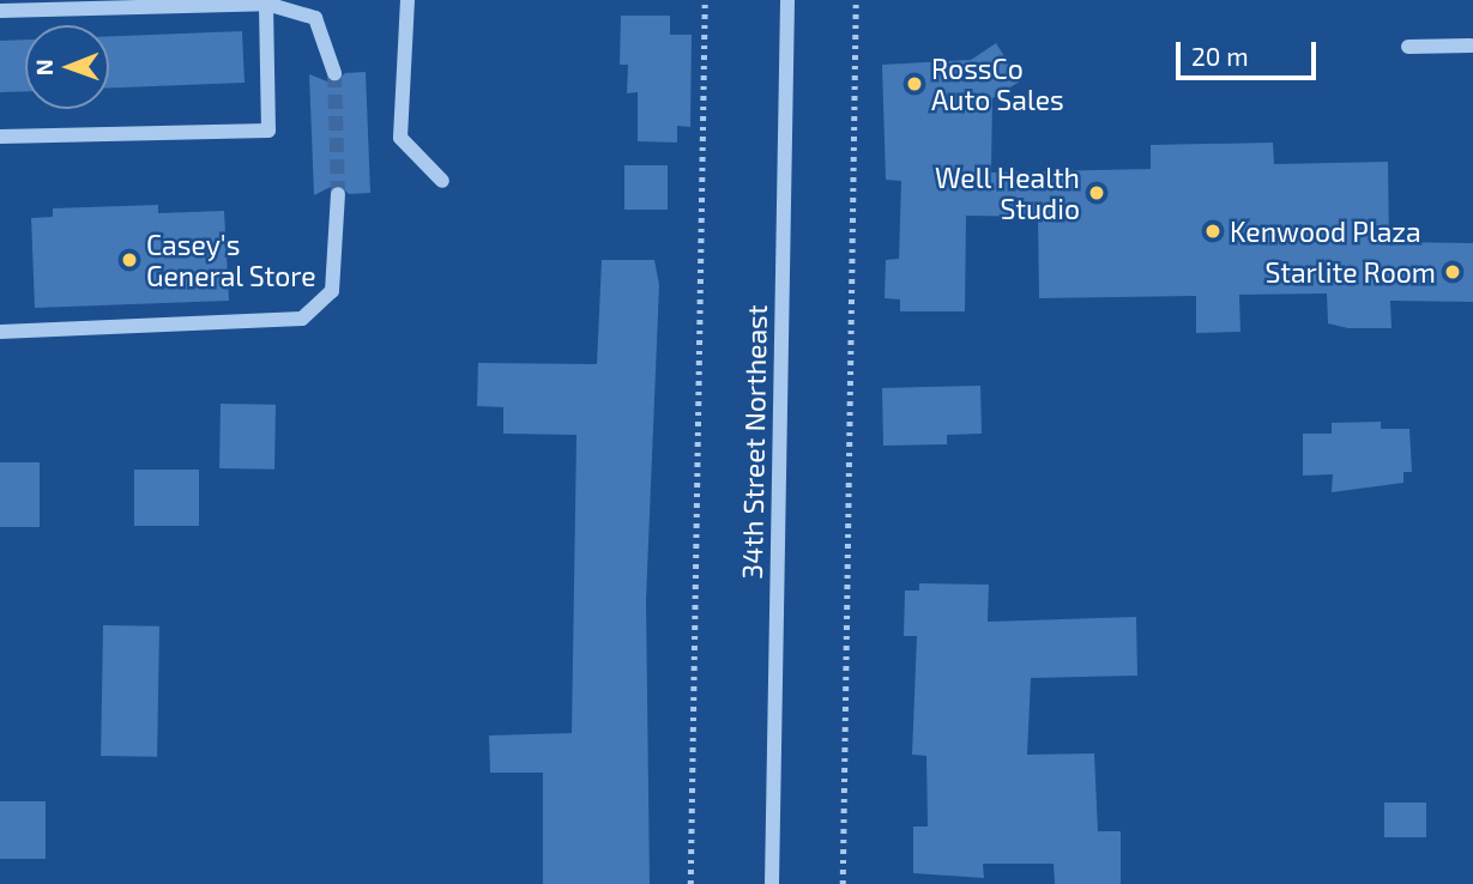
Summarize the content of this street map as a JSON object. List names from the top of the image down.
{
  "streets": {
    "street": ["34th Street Northeast"]
  },
  "places": [
    "RossCo Auto Sales",
    "Well Health Studio",
    "Kenwood Plaza",
    "Casey's General Store",
    "Starlite Room"
  ],
  "scale_bar": "20 m",
  "north": "left"
}
